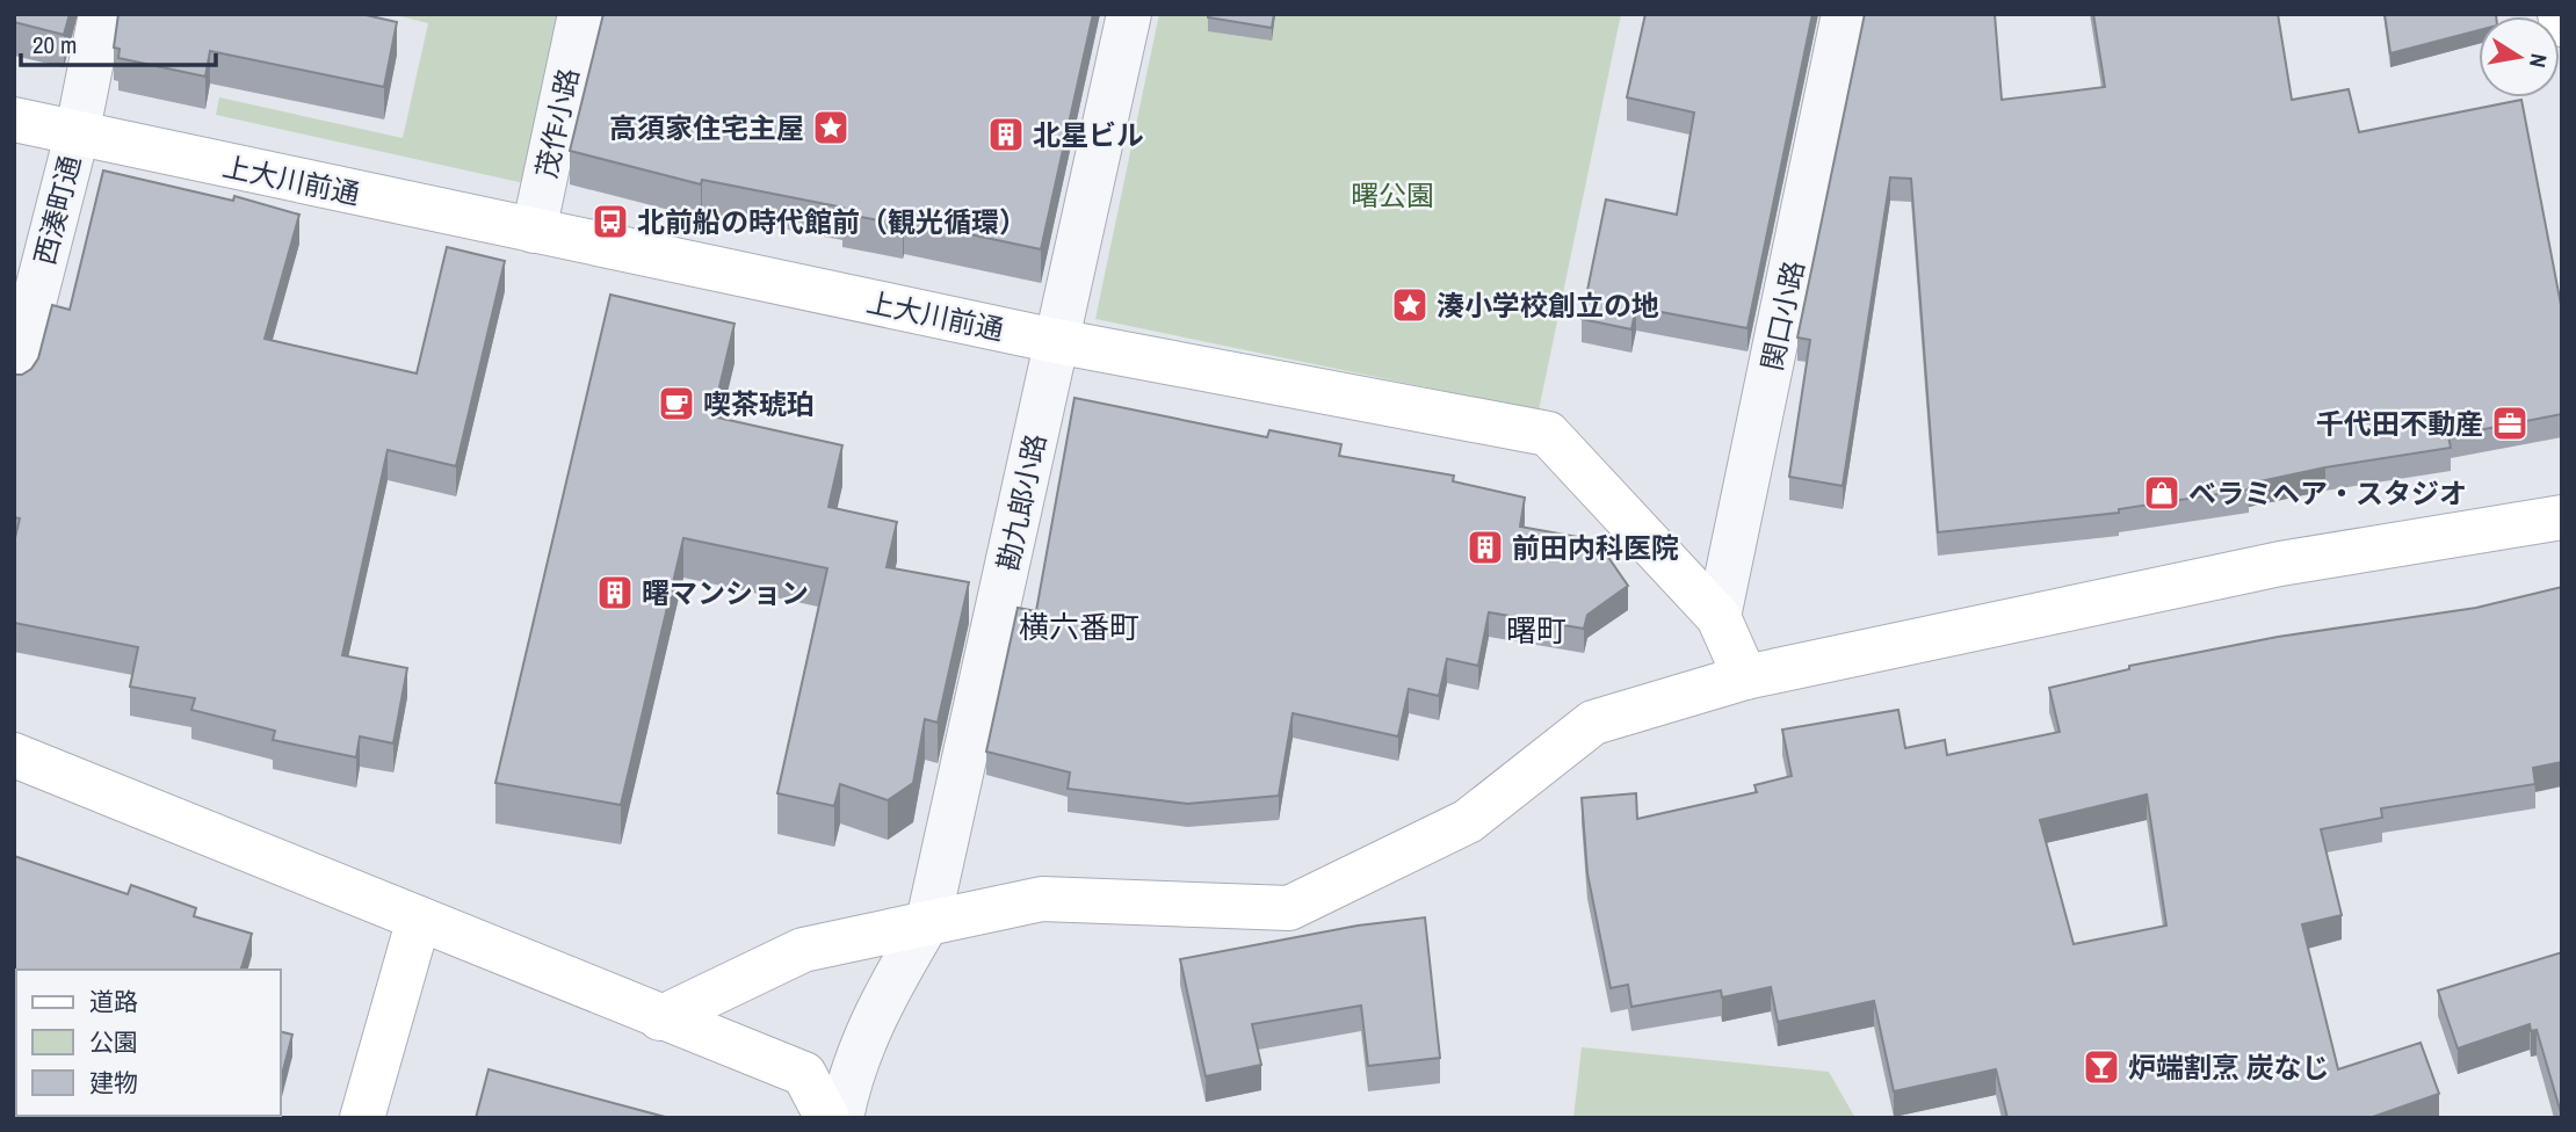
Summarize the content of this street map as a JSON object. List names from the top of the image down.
{
  "streets": {
    "street": [
      "茂作小路",
      "上大川前通",
      "西湊町通",
      "関口小路",
      "勘九郎小路"
    ]
  },
  "crossings": [
    ["茂作小路", "上大川前通"],
    ["上大川前通", "西湊町通"],
    ["上大川前通", "関口小路"],
    ["上大川前通", "勘九郎小路"]
  ],
  "districts": ["横六番町", "曙町"],
  "parks": ["曙公園"],
  "places": {
    "place": ["高須家住宅主屋", "湊小学校創立の地"],
    "building": ["北星ビル", "前田内科医院", "曙マンション"],
    "bus stop": ["北前船の時代館前（観光循環）"],
    "cafe": ["喫茶琥珀"],
    "office": ["千代田不動産"],
    "shop": ["ベラミヘア・スタジオ"],
    "bar": ["炉端割烹 炭なじ"]
  },
  "legend": ["道路", "公園", "建物"],
  "scale_bar": "20 m",
  "north": "right"
}
